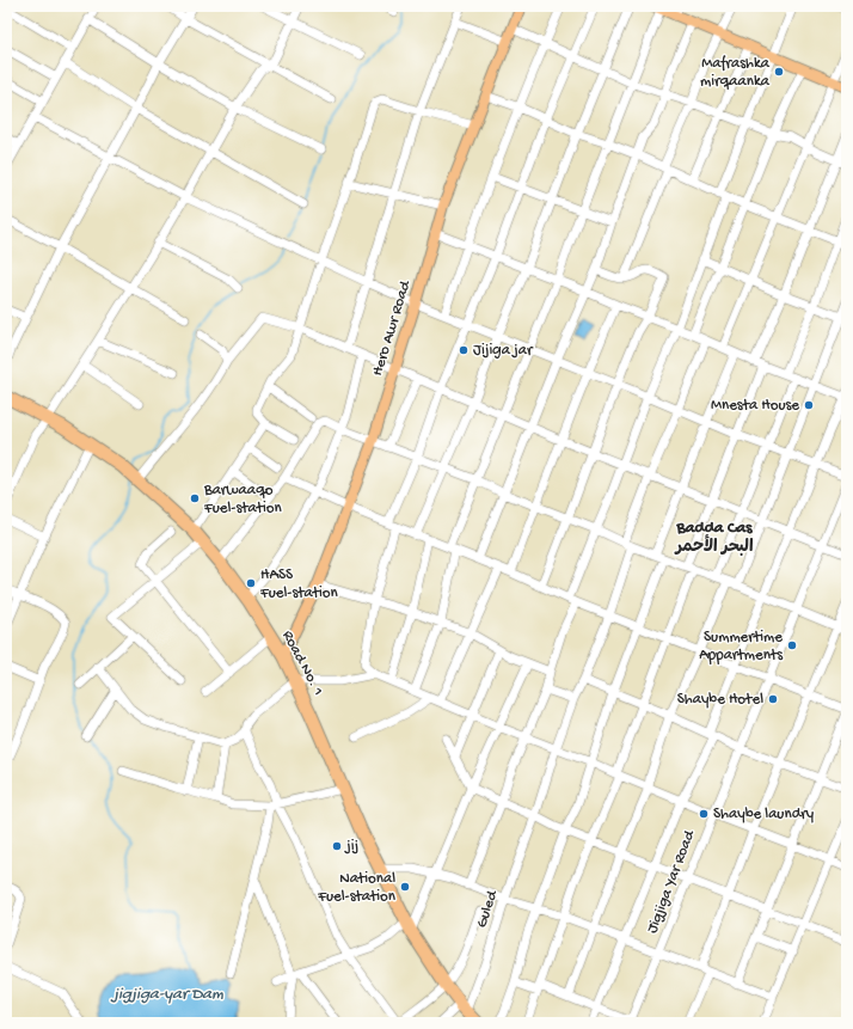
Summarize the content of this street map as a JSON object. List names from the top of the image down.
{
  "streets": {
    "highway": ["Road No. 1"],
    "main road": ["Hero Awr Road"],
    "street": ["Jigjiga Yar Road", "Guled"]
  },
  "crossings": [
    ["Hero Awr Road", "Road No. 1"],
    ["Road No. 1", "Guled"]
  ],
  "districts": ["Badda Cas البحر الأحمر"],
  "water": ["jigjiga-yar Dam"],
  "places": [
    "Mafrashka mirqaanka",
    "Jijiga jar",
    "Mnesta House",
    "Barwaaqo Fuel-station",
    "HASS Fuel-station",
    "Summertime Appartments",
    "Shaybe Hotel",
    "Shaybe laundry",
    "jij",
    "National Fuel-station"
  ]
}
